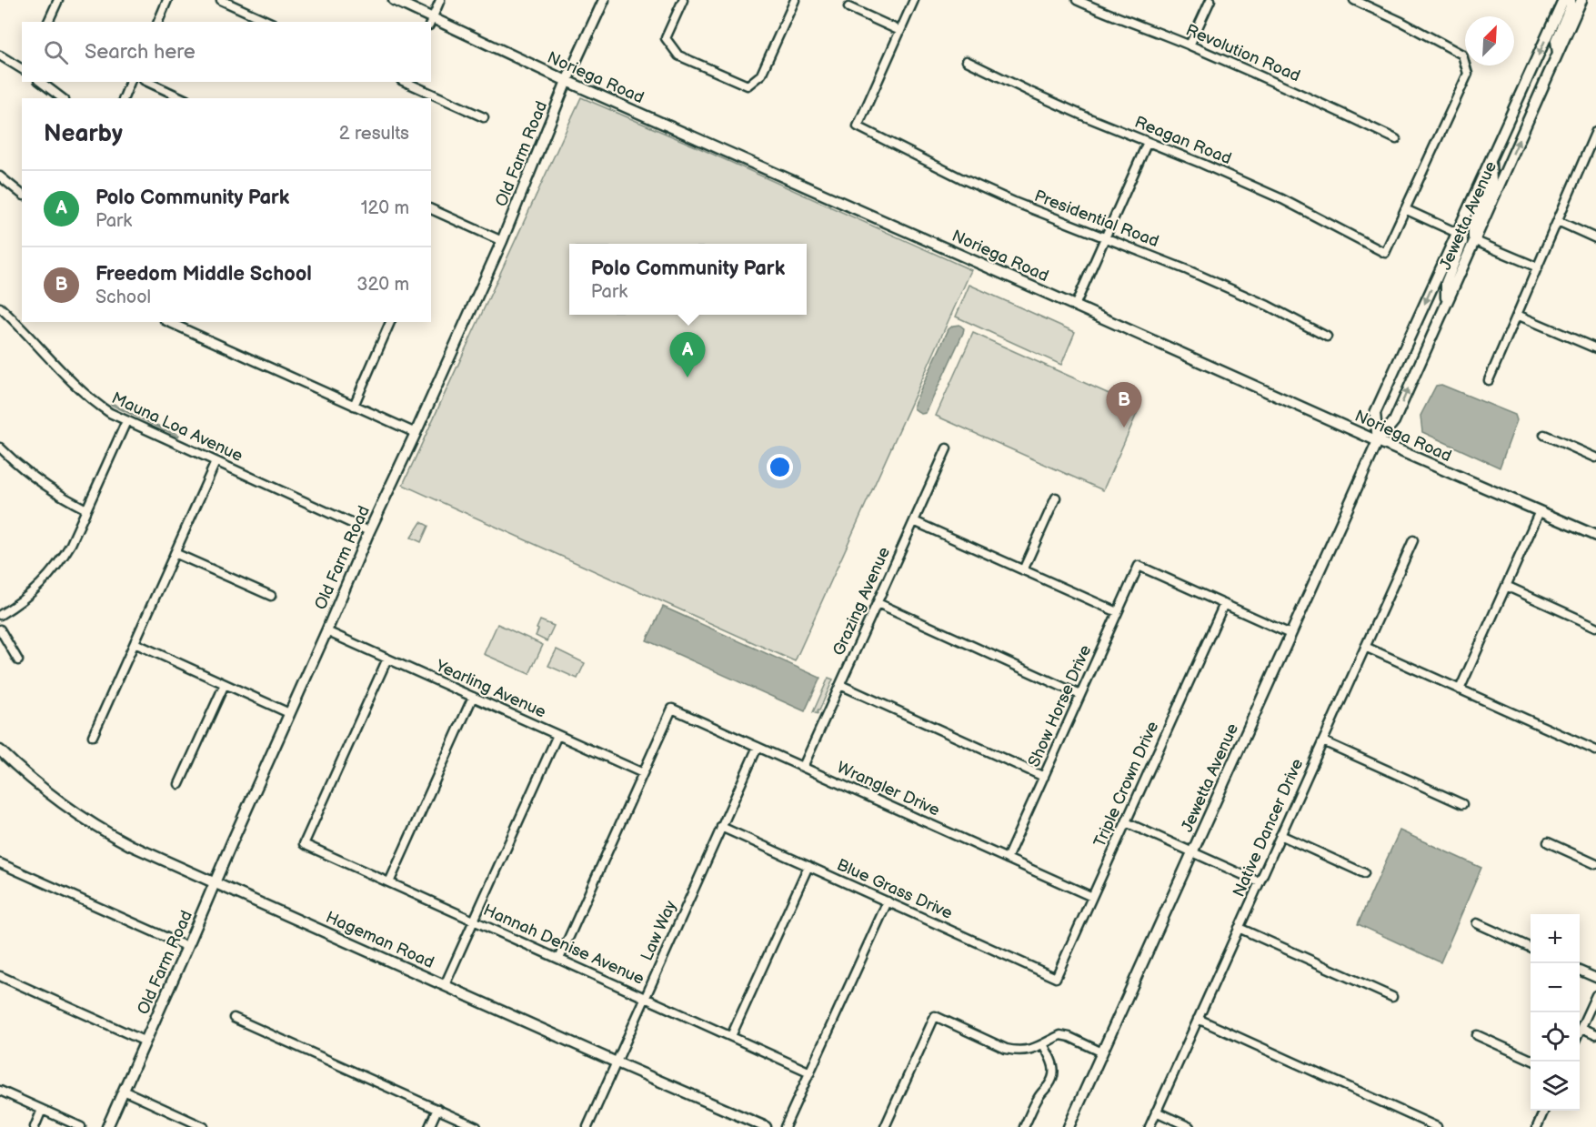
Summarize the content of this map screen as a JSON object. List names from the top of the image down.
{
  "streets": {
    "street": [
      "Revolution Road",
      "Noriega Road",
      "Reagan Road",
      "Old Farm Road",
      "Jewetta Avenue",
      "Presidential Road",
      "Mauna Loa Avenue",
      "Grazing Avenue",
      "Yearling Avenue",
      "Show Horse Drive",
      "Triple Crown Drive",
      "Wrangler Drive",
      "Native Dancer Drive",
      "Blue Grass Drive",
      "Law Way",
      "Hageman Road",
      "Hannah Denise Avenue"
    ]
  },
  "crossings": [
    ["Noriega Road", "Old Farm Road"],
    ["Noriega Road", "Jewetta Avenue"],
    ["Old Farm Road", "Mauna Loa Avenue"],
    ["Old Farm Road", "Yearling Avenue"],
    ["Old Farm Road", "Hageman Road"],
    ["Grazing Avenue", "Wrangler Drive"],
    ["Yearling Avenue", "Wrangler Drive"],
    ["Yearling Avenue", "Hannah Denise Avenue"],
    ["Show Horse Drive", "Triple Crown Drive"],
    ["Show Horse Drive", "Wrangler Drive"],
    ["Triple Crown Drive", "Wrangler Drive"],
    ["Triple Crown Drive", "Blue Grass Drive"],
    ["Wrangler Drive", "Law Way"],
    ["Blue Grass Drive", "Law Way"],
    ["Law Way", "Hageman Road"],
    ["Law Way", "Hannah Denise Avenue"]
  ],
  "north": "top right",
  "page": {
    "search": "Search here",
    "heading": ["Nearby", "2 results"],
    "list": [
      {
        "mark": "A",
        "name": "Polo Community Park",
        "note": "Park",
        "value": "120 m"
      },
      {
        "mark": "B",
        "name": "Freedom Middle School",
        "note": "School",
        "value": "320 m"
      }
    ],
    "popup": ["Polo Community Park", "Park"],
    "pins": ["A", "B"],
    "map_buttons": ["+", "−"]
  }
}
